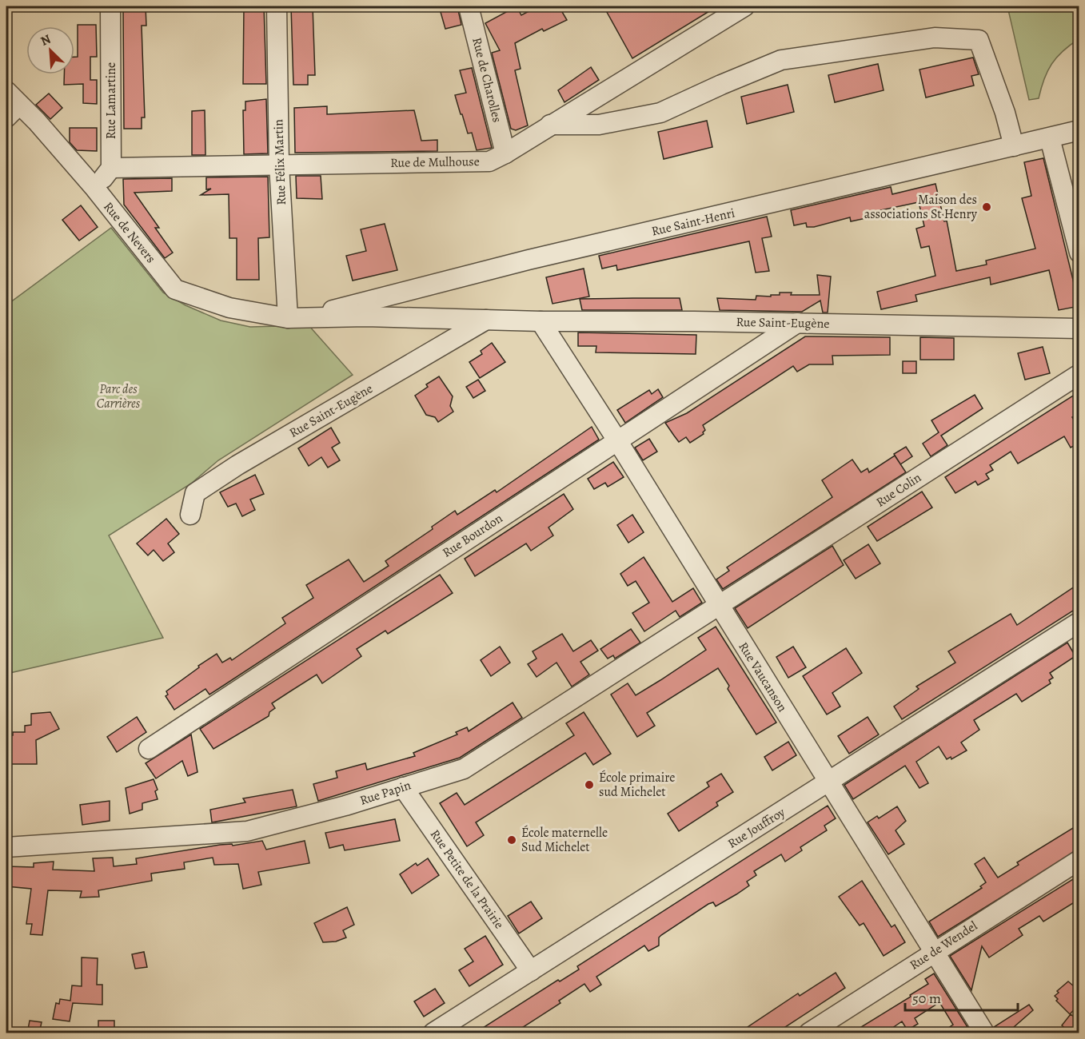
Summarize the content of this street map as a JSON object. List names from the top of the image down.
{
  "streets": {
    "street": [
      "Rue de Charolles",
      "Rue Lamartine",
      "Rue Félix Martin",
      "Rue de Mulhouse",
      "Rue Saint-Henri",
      "Rue de Nevers",
      "Rue Saint-Eugène",
      "Rue Colin",
      "Rue Bourdon",
      "Rue Vaucanson",
      "Rue Papin",
      "Rue Jouffroy",
      "Rue Petite de la Prairie",
      "Rue de Wendel"
    ]
  },
  "crossings": [
    ["Rue de Charolles", "Rue de Mulhouse"],
    ["Rue Lamartine", "Rue de Mulhouse"],
    ["Rue Félix Martin", "Rue de Mulhouse"],
    ["Rue Félix Martin", "Rue de Nevers"],
    ["Rue Félix Martin", "Rue Saint-Eugène"],
    ["Rue Saint-Henri", "Rue Saint-Eugène"],
    ["Rue de Nevers", "Rue Saint-Eugène"],
    ["Rue Saint-Eugène", "Rue Bourdon"],
    ["Rue Saint-Eugène", "Rue Vaucanson"],
    ["Rue Colin", "Rue Vaucanson"],
    ["Rue Colin", "Rue Papin"],
    ["Rue Bourdon", "Rue Vaucanson"],
    ["Rue Vaucanson", "Rue Papin"],
    ["Rue Vaucanson", "Rue Jouffroy"],
    ["Rue Vaucanson", "Rue de Wendel"],
    ["Rue Papin", "Rue Petite de la Prairie"],
    ["Rue Jouffroy", "Rue Petite de la Prairie"]
  ],
  "parks": ["Parc des Carrières"],
  "places": ["Maison des associations St Henry", "École primaire sud Michelet", "École maternelle Sud Michelet"],
  "scale_bar": "50 m",
  "north": "top left"
}
